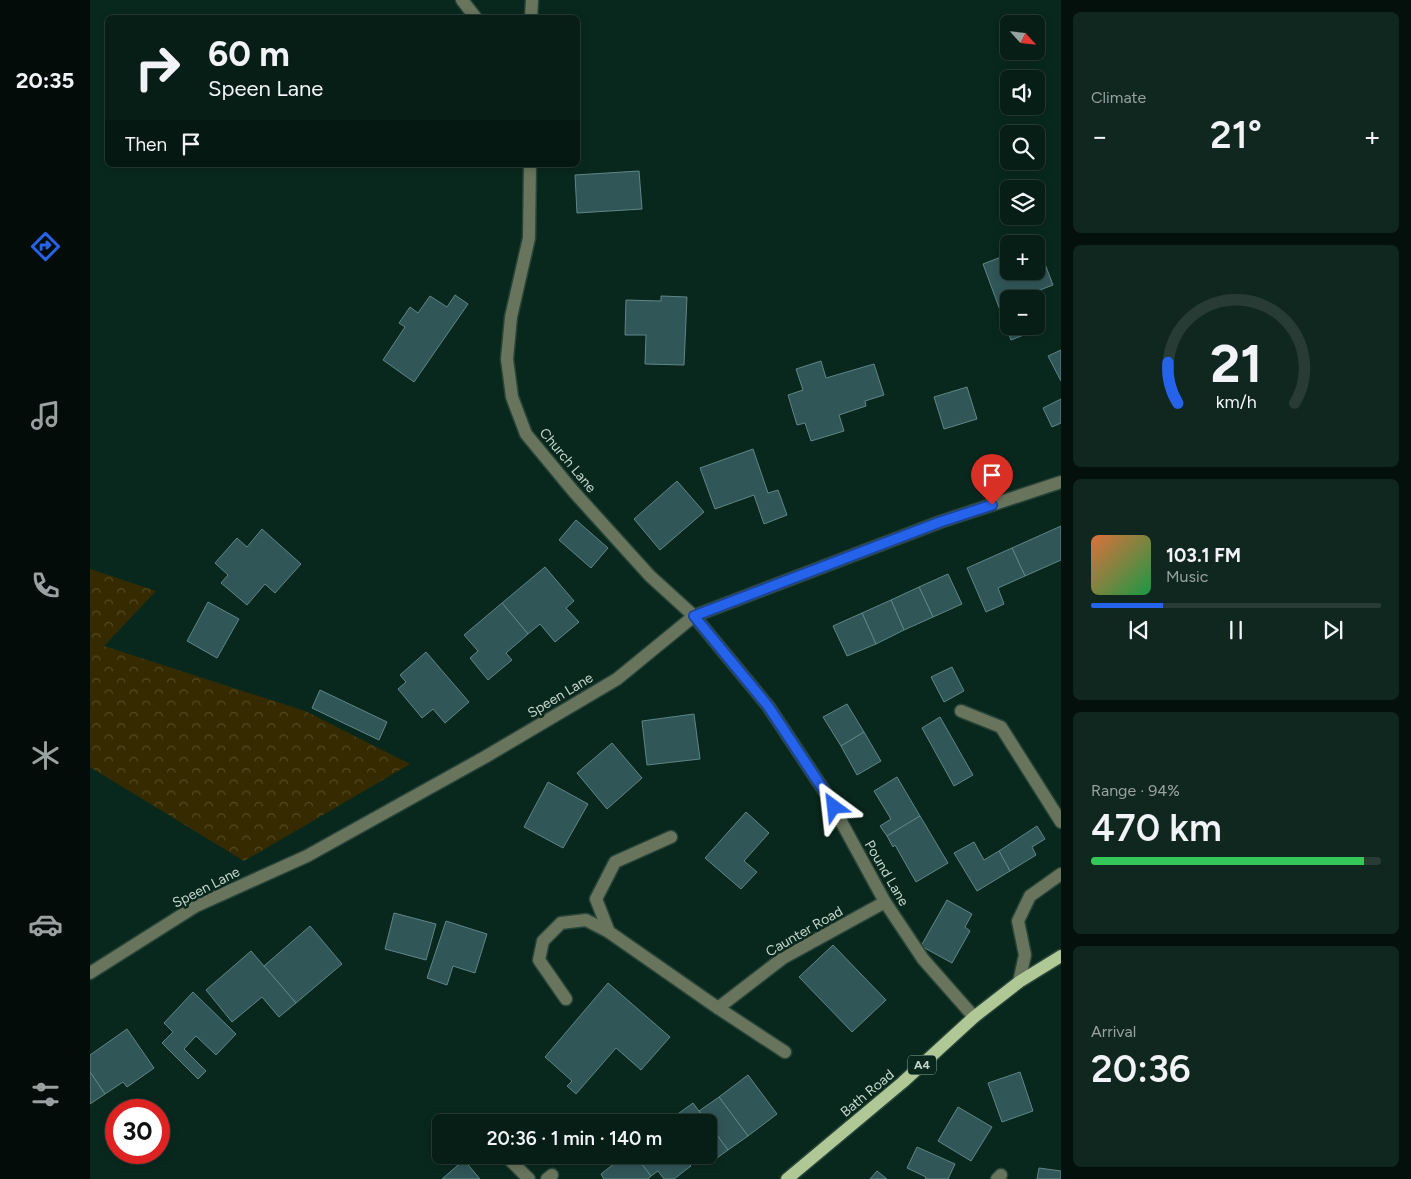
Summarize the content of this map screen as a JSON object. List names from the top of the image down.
{
  "streets": {
    "main road": ["A4", "Bath Road"],
    "street": [
      "Church Lane",
      "Speen Lane",
      "Pound Lane",
      "Caunter Road"
    ]
  },
  "crossings": [
    ["Church Lane", "Speen Lane"],
    ["Church Lane", "Pound Lane"],
    ["Speen Lane", "Pound Lane"],
    ["Pound Lane", "Caunter Road"],
    ["Pound Lane", "Bath Road"]
  ],
  "north": "bottom right",
  "page": {
    "tabs": "20:35",
    "tile": [
      "Climate",
      ["Range · 94%", "470 km"],
      ["Arrival", "20:36"]
    ],
    "map_buttons": ["+", "−"],
    "turn": ["60 m", "Speen Lane"],
    "heat": ["−", "21°", "+"],
    "then": "Then",
    "song": ["103.1 FM", "Music"],
    "limit": "30",
    "trip": "20:36 · 1 min · 140 m",
    "gauge": ["21", "km/h"]
  }
}
